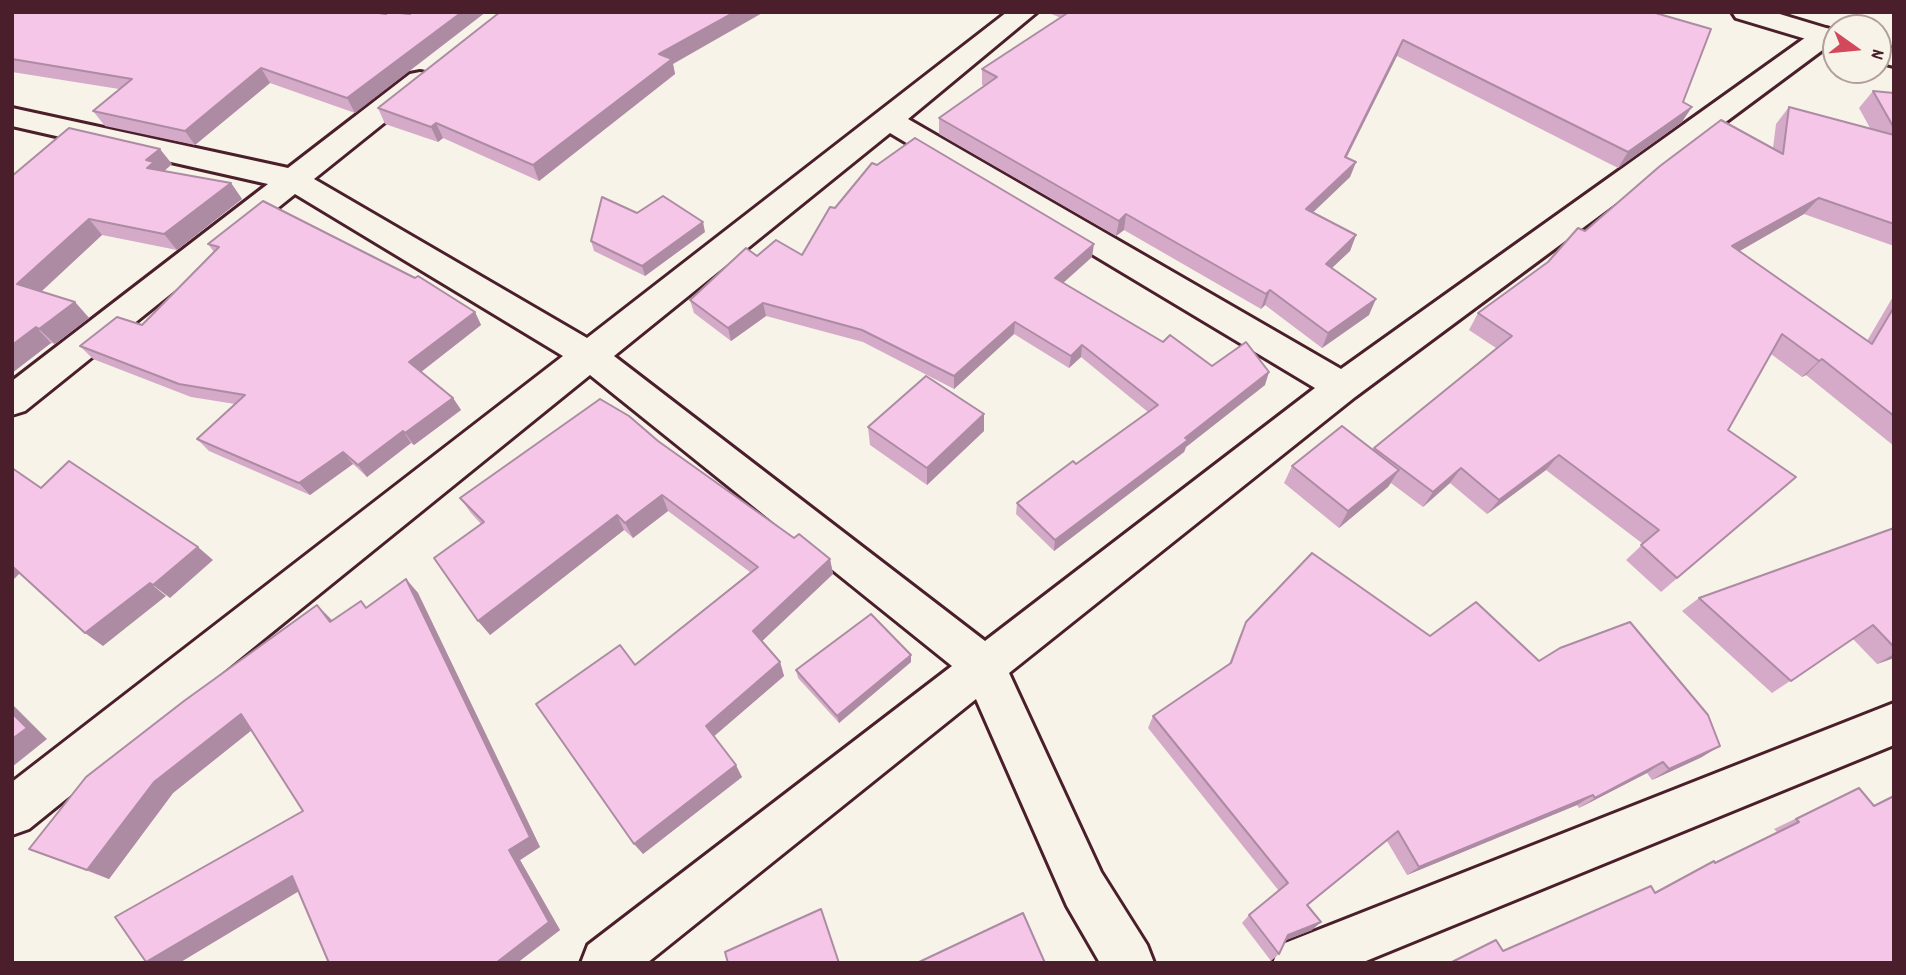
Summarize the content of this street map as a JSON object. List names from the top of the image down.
{
  "north": "right"
}
